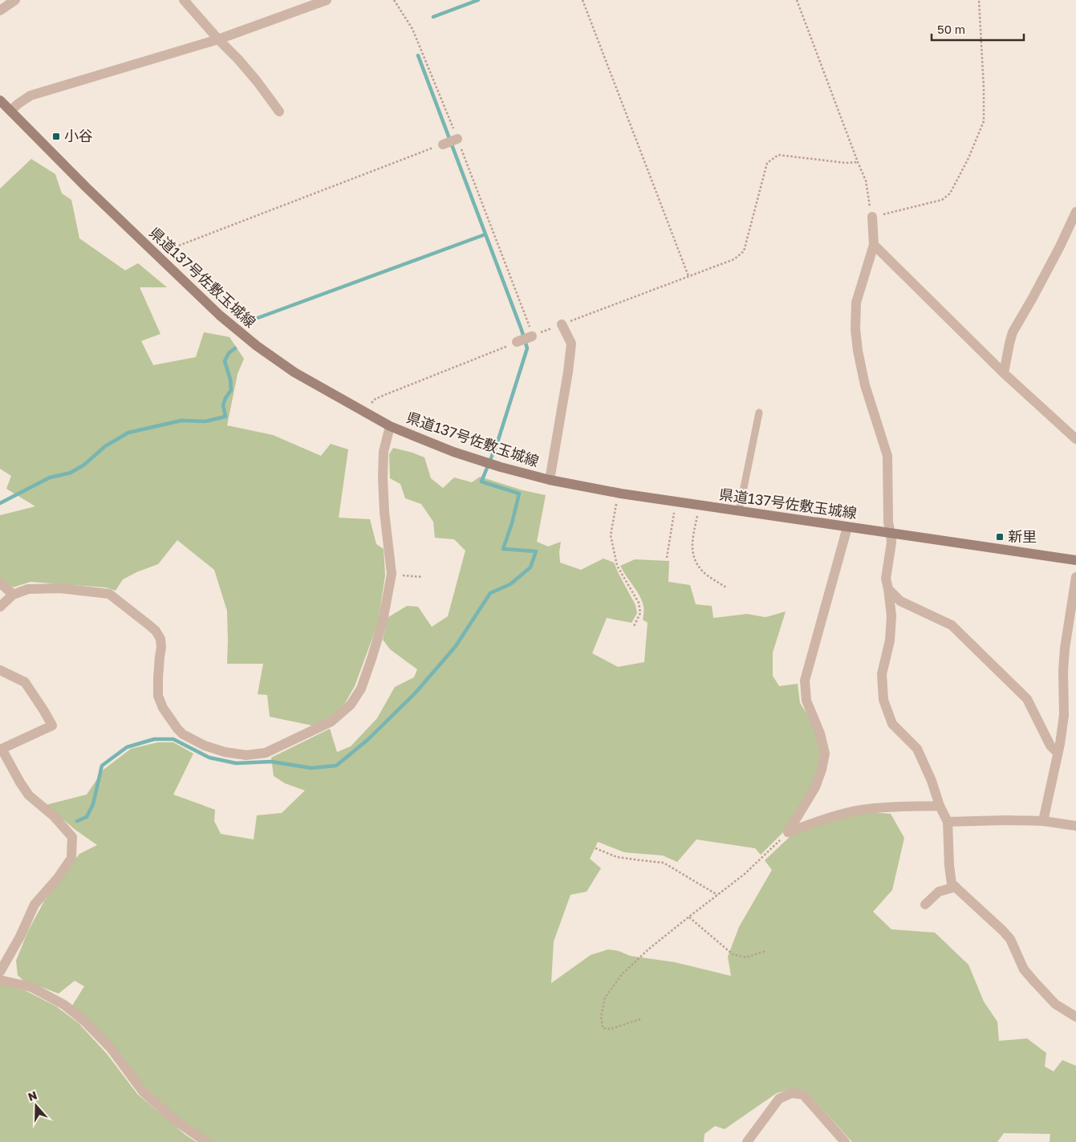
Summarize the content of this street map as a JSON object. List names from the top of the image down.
{
  "streets": {
    "main road": ["県道137号佐敷玉城線"]
  },
  "places": {
    "transit": ["小谷", "新里"]
  },
  "scale_bar": "50 m",
  "north": "top"
}
